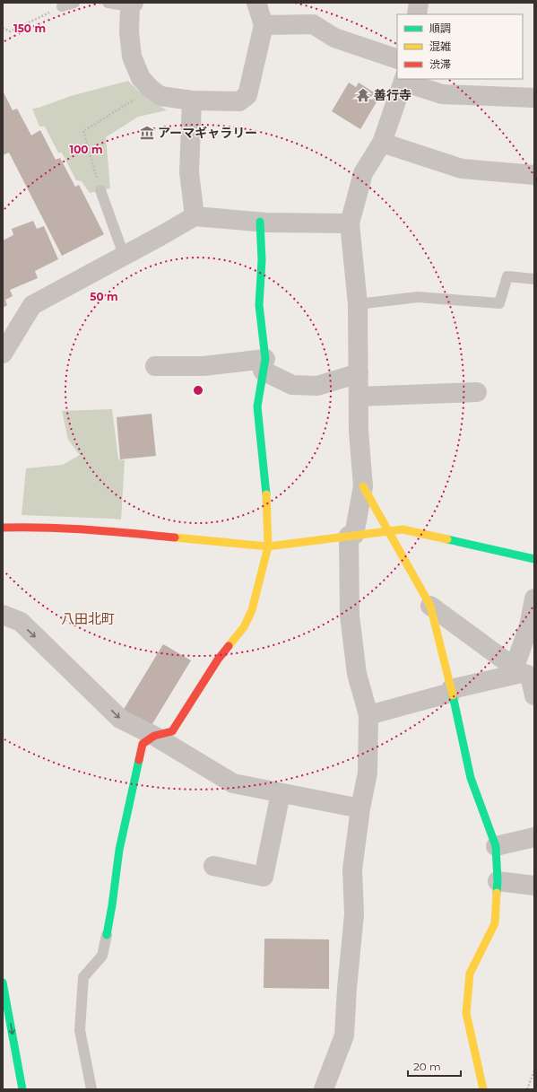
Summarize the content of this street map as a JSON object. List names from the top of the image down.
{
  "districts": ["八田北町"],
  "places": {
    "temple": ["善行寺"],
    "museum": ["アーマギャラリー"]
  },
  "legend": ["順調", "混雑", "渋滞"],
  "scale_bar": "20 m",
  "rings": ["150 m", "100 m", "50 m"]
}
